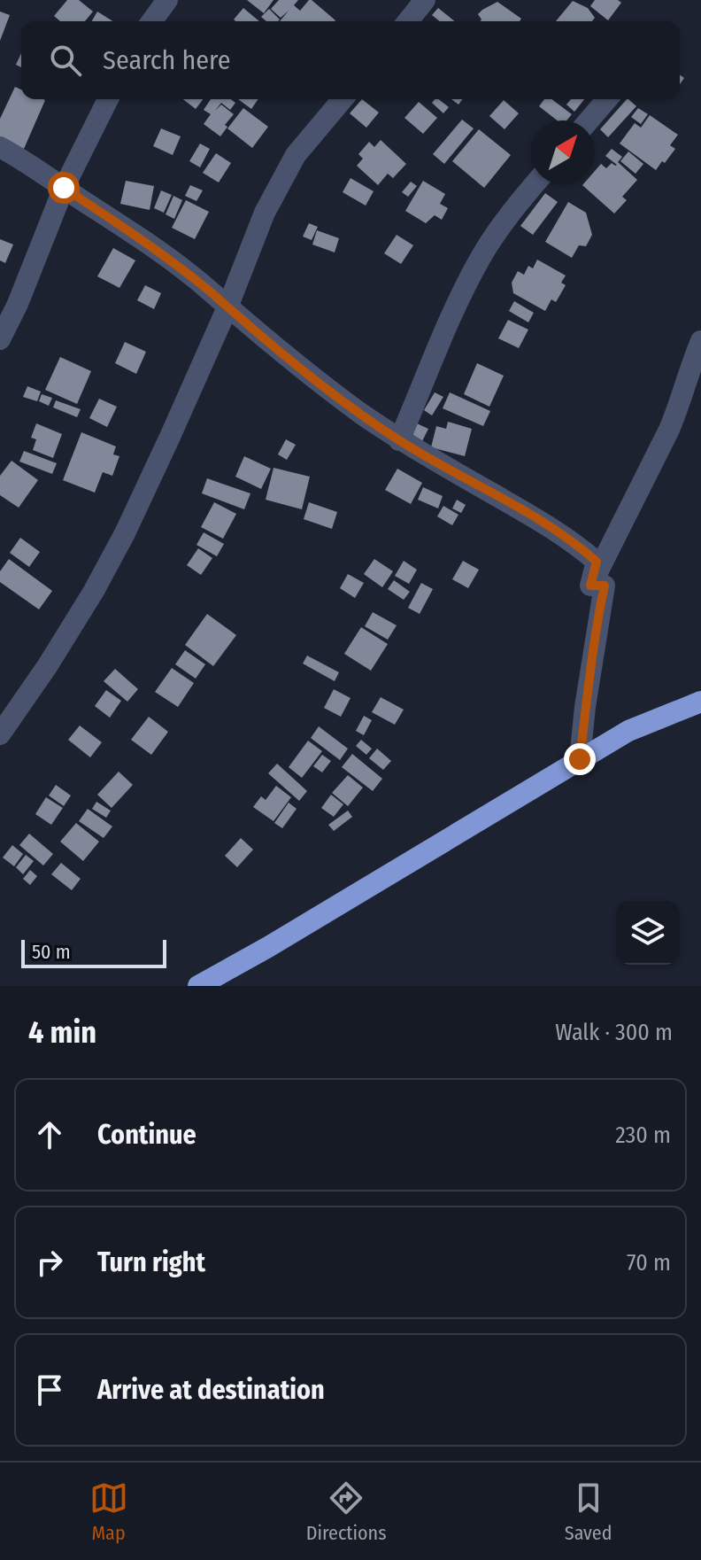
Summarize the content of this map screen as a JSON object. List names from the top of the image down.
{
  "scale_bar": "50 m",
  "north": "top right",
  "page": {
    "search": "Search here",
    "scale": "50 m",
    "heading": ["4 min", "Walk · 300 m"],
    "list": [
      ["Continue", "230 m"],
      ["Turn right", "70 m"],
      "Arrive at destination"
    ],
    "nav": ["Map", "Directions", "Saved"]
  }
}
